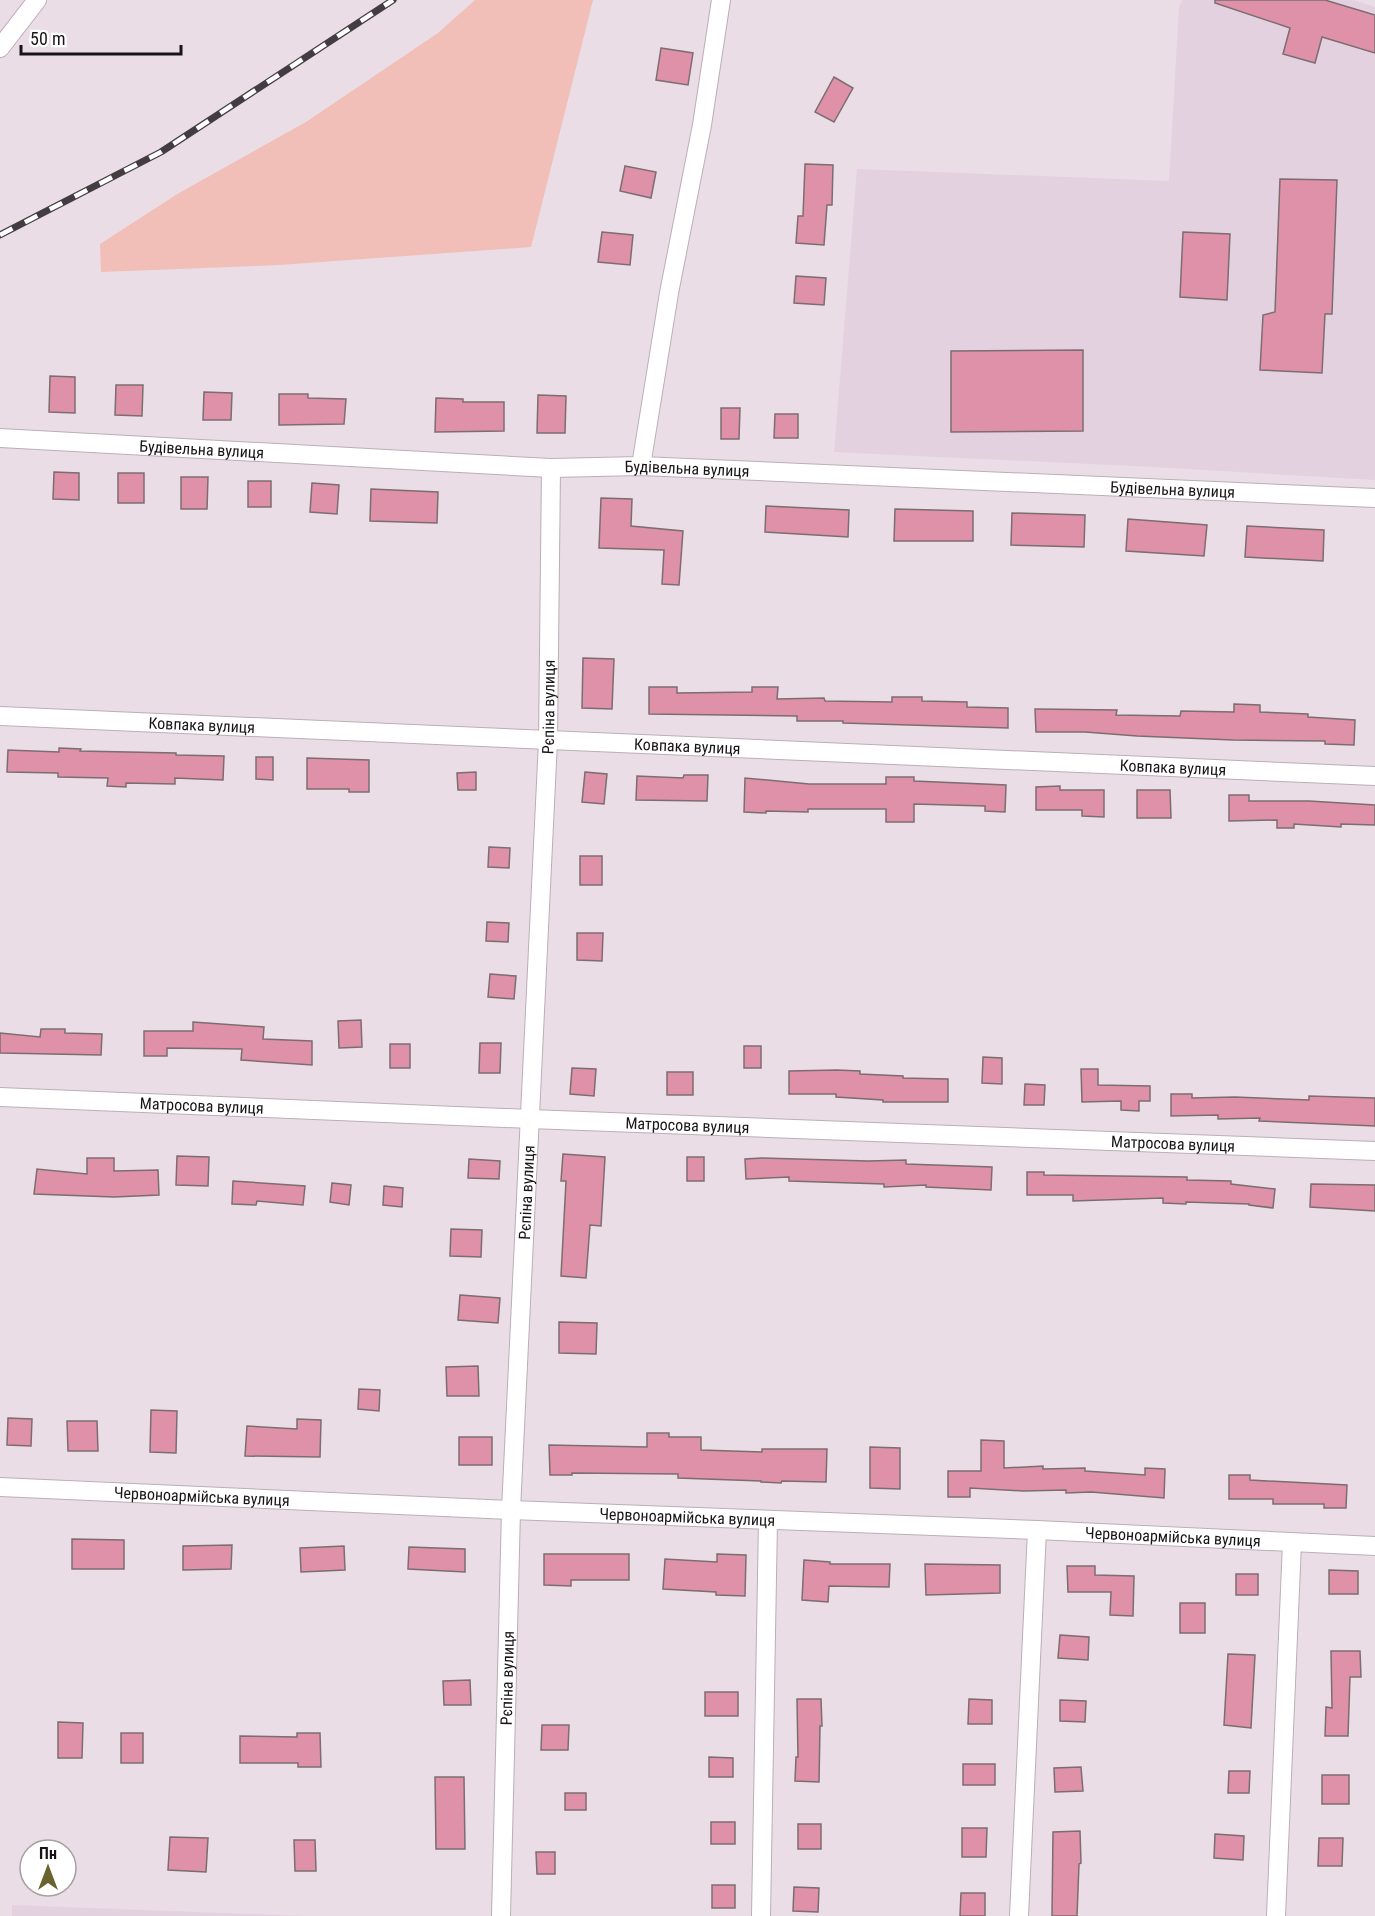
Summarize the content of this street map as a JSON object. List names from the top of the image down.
{
  "streets": {
    "street": [
      "Будівельна вулиця",
      "Рєпіна вулиця",
      "Ковпака вулиця",
      "Матросова вулиця",
      "Червоноармійська вулиця"
    ]
  },
  "crossings": [
    ["Будівельна вулиця", "Рєпіна вулиця"],
    ["Рєпіна вулиця", "Ковпака вулиця"],
    ["Рєпіна вулиця", "Матросова вулиця"],
    ["Рєпіна вулиця", "Червоноармійська вулиця"]
  ],
  "scale_bar": "50 m",
  "north": "top"
}
